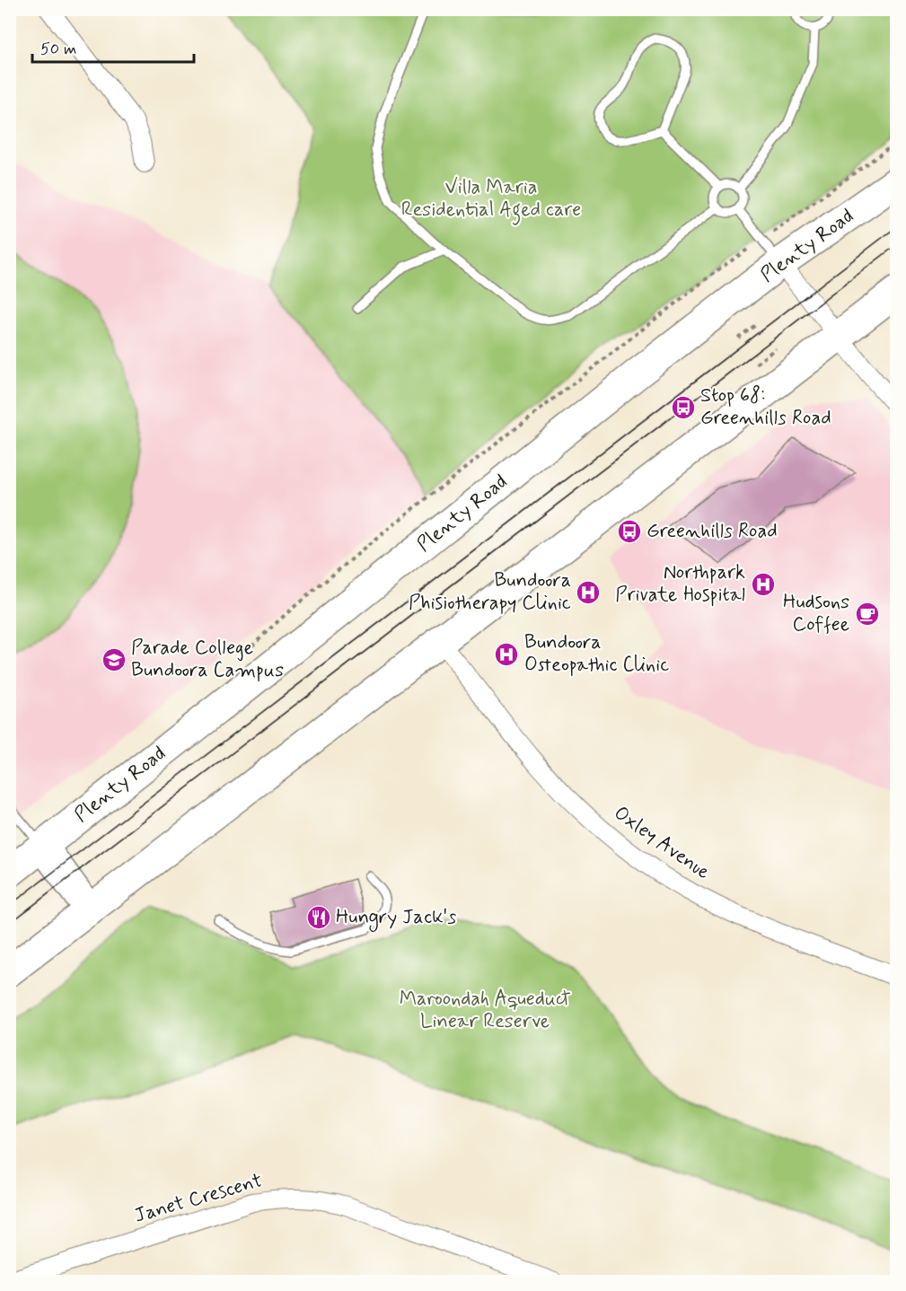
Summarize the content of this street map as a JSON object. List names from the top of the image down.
{
  "streets": {
    "highway": ["Plenty Road"],
    "street": ["Oxley Avenue", "Janet Crescent"]
  },
  "parks": ["Villa Maria Residential Aged care", "Maroondah Aqueduct Linear Reserve"],
  "places": {
    "bus stop": ["Stop 68: Greenhills Road", "Greenhills Road"],
    "hospital": ["Northpark Private Hospital", "Bundoora Phisiotherapy Clinic", "Bundoora Osteopathic Clinic"],
    "cafe": ["Hudsons Coffee"],
    "school or university": ["Parade College Bundoora Campus"],
    "restaurant": ["Hungry Jack's"]
  },
  "scale_bar": "50 m"
}
